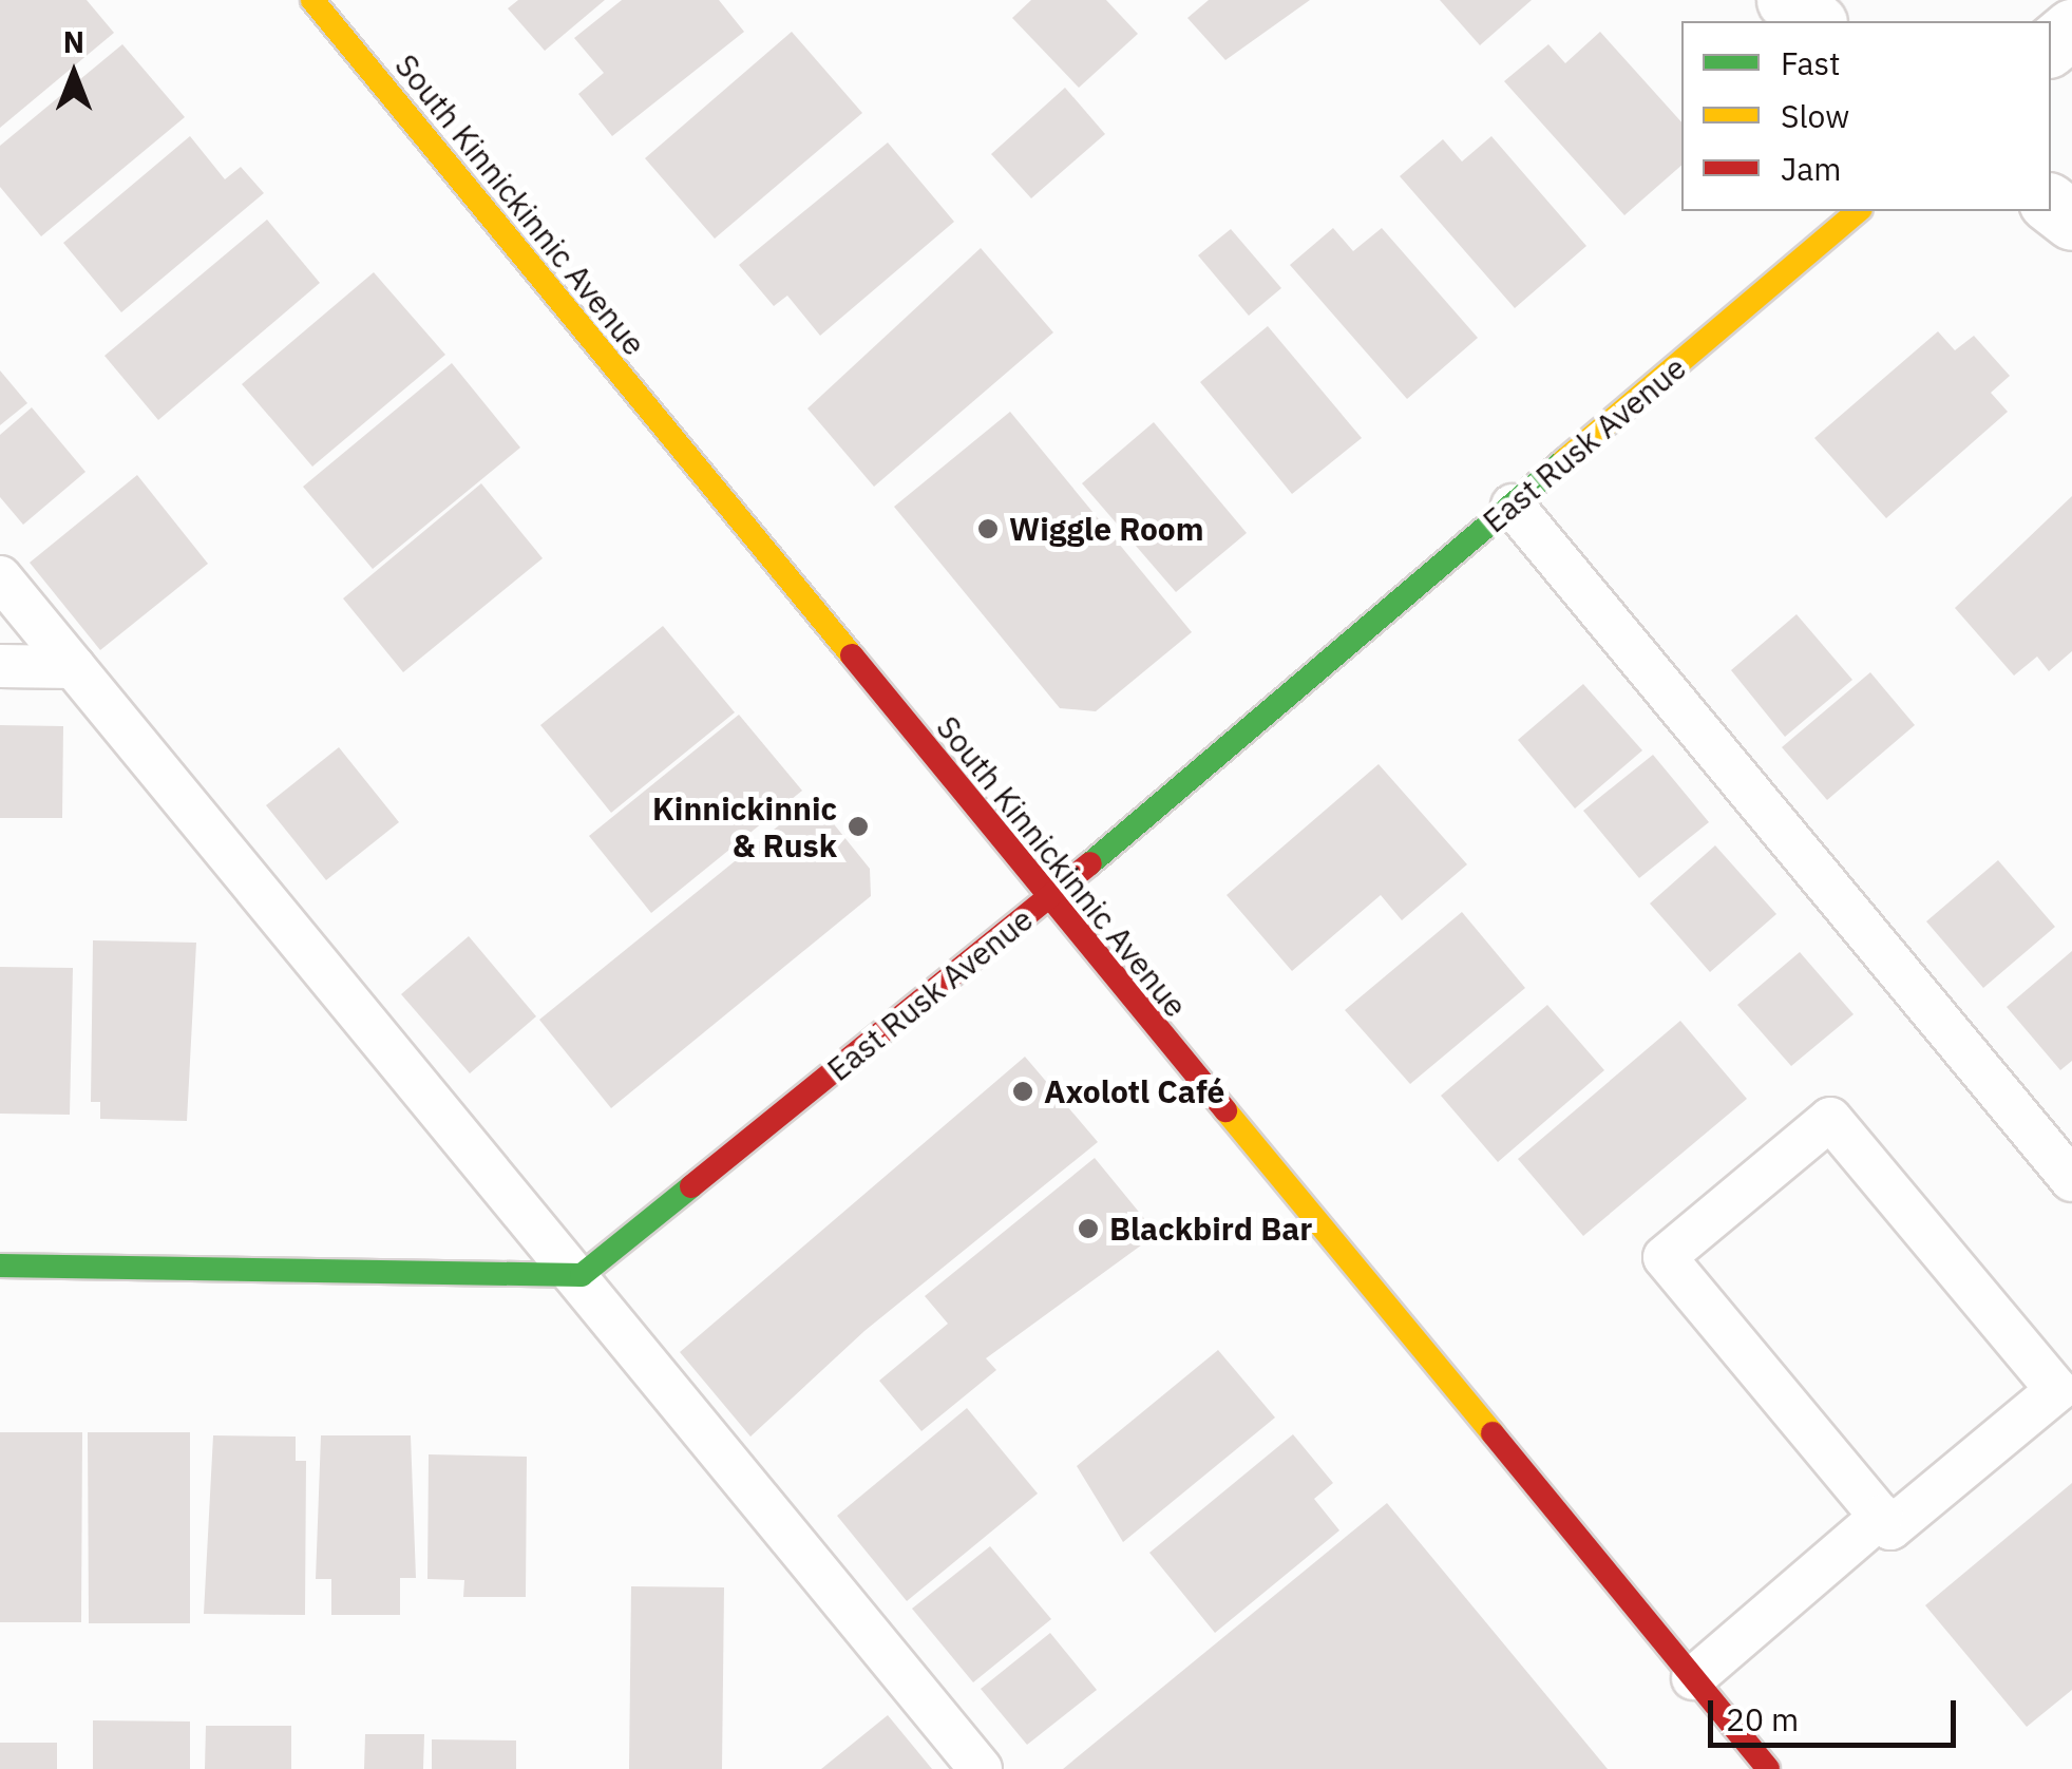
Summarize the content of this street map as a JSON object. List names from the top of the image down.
{
  "streets": {
    "main road": ["South Kinnickinnic Avenue", "East Rusk Avenue"]
  },
  "crossings": [
    ["South Kinnickinnic Avenue", "East Rusk Avenue"]
  ],
  "places": [
    "Wiggle Room",
    "Kinnickinnic & Rusk",
    "Axolotl Café",
    "Blackbird Bar"
  ],
  "legend": ["Fast", "Slow", "Jam"],
  "scale_bar": "20 m",
  "north": "top"
}
